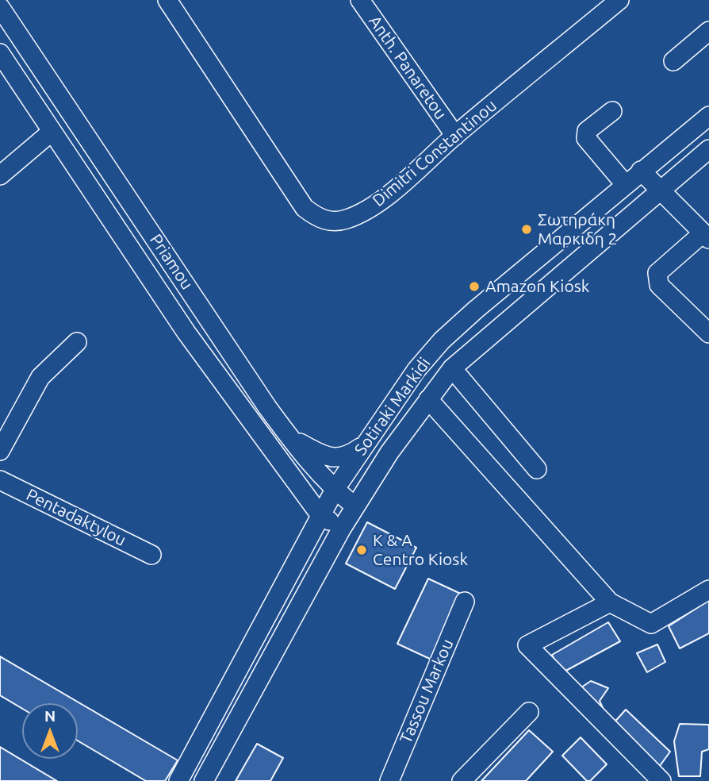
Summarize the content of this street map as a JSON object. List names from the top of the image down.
{
  "streets": {
    "street": [
      "Anth. Panaretou",
      "Dimitri Constantinou",
      "Priamou",
      "Sotiraki Markidi",
      "Pentadaktylou",
      "Tassou Markou"
    ]
  },
  "crossings": [
    ["Anth. Panaretou", "Dimitri Constantinou"],
    ["Priamou", "Sotiraki Markidi"]
  ],
  "places": ["Σωτηράκη Μαρκιδη 2", "Amazon Kiosk", "K & A Centro Kiosk"],
  "north": "top"
}
